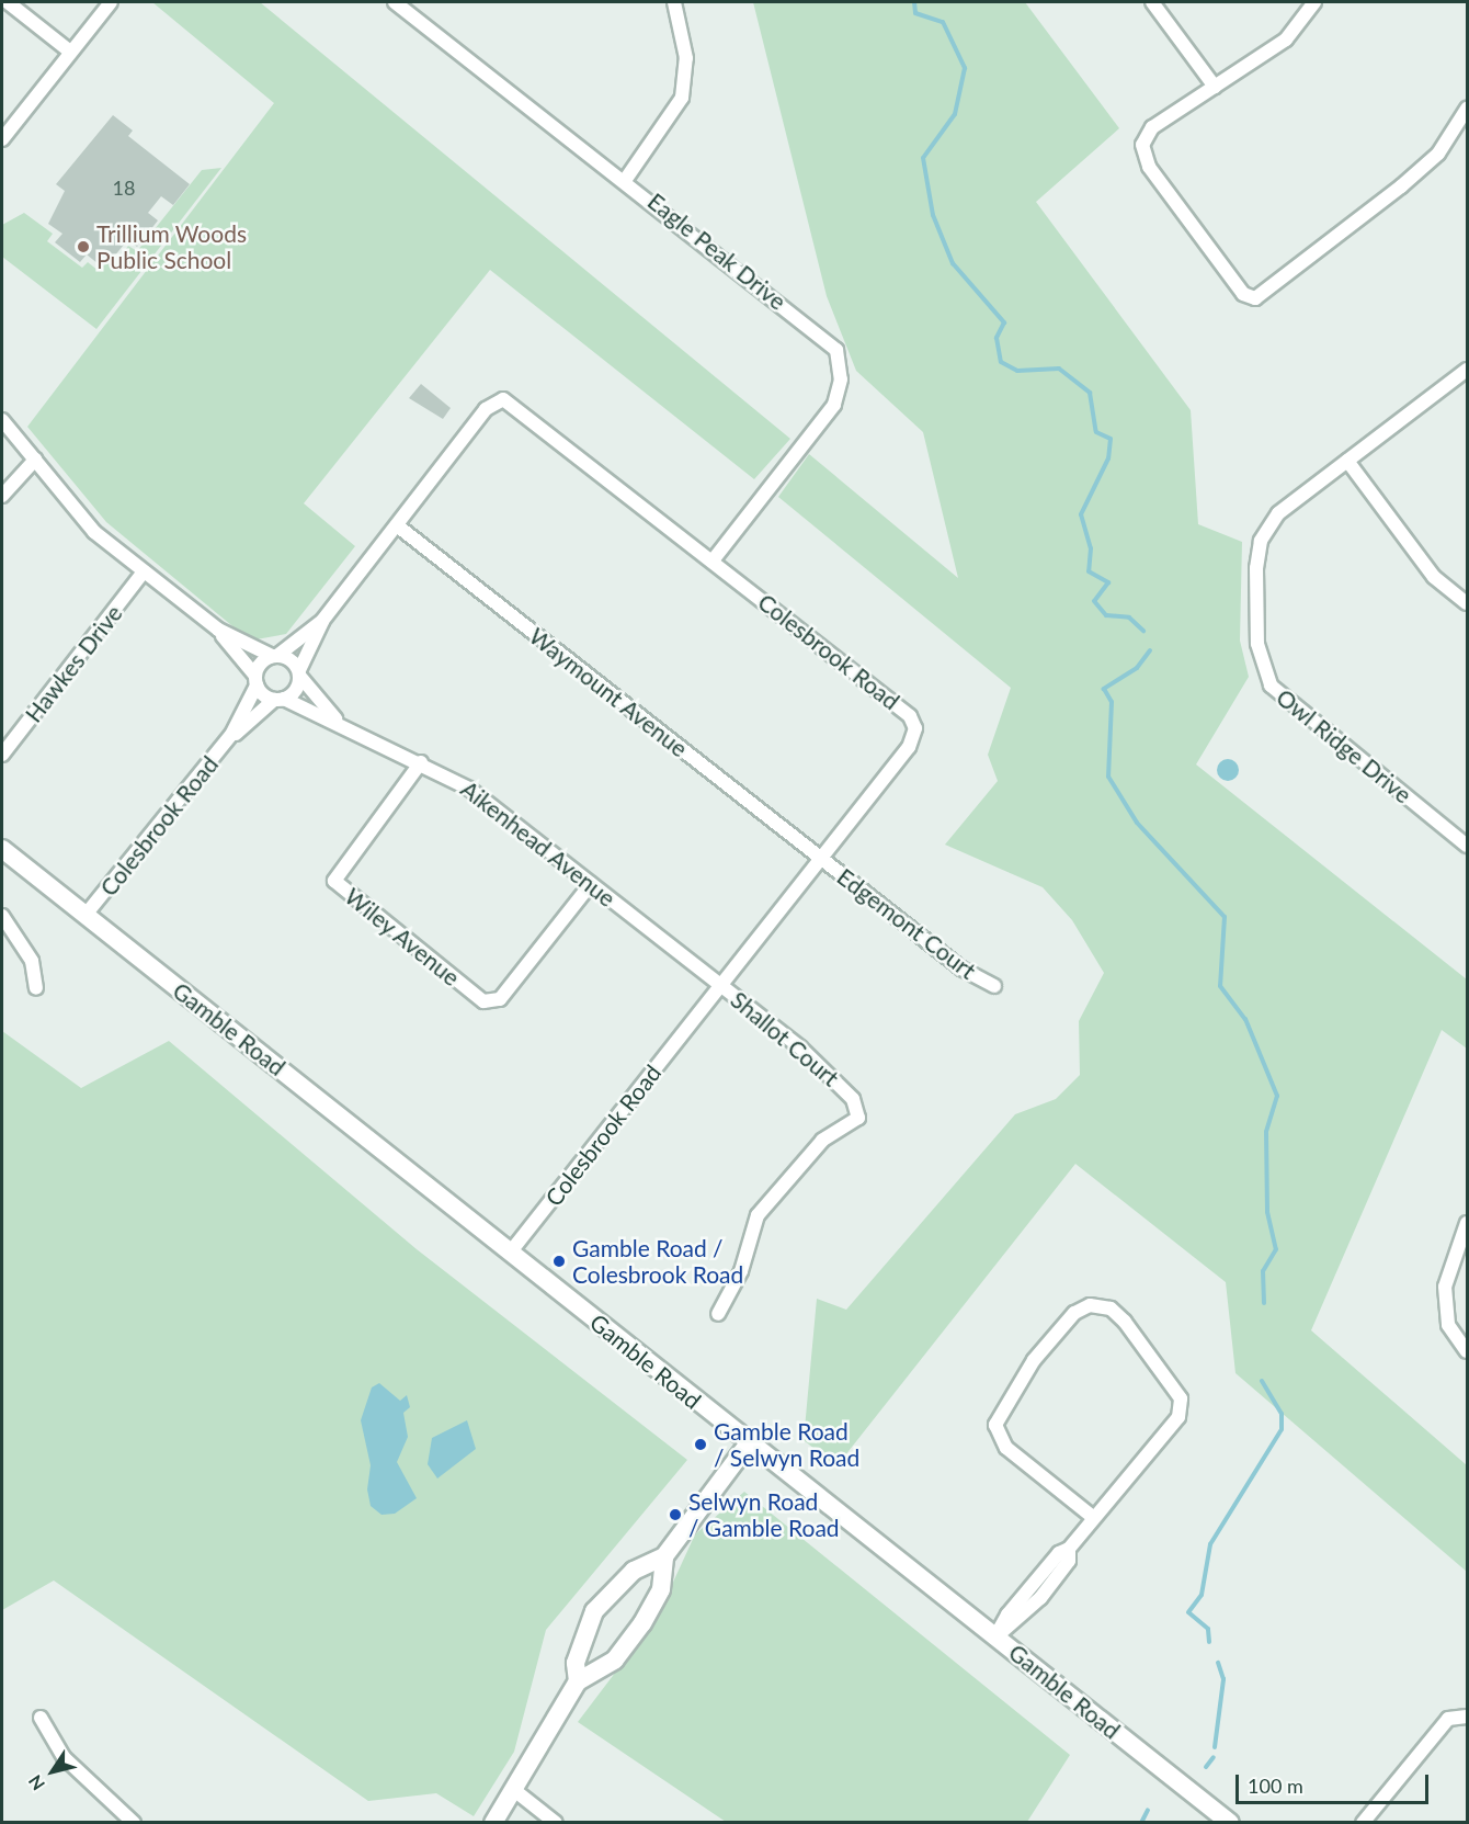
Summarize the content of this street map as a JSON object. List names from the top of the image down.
{
  "streets": {
    "main road": ["Gamble Road"],
    "street": [
      "Eagle Peak Drive",
      "Colesbrook Road",
      "Hawkes Drive",
      "Waymount Avenue",
      "Owl Ridge Drive",
      "Aikenhead Avenue",
      "Edgemont Court",
      "Wiley Avenue",
      "Shallot Court"
    ]
  },
  "crossings": [
    ["Eagle Peak Drive", "Colesbrook Road"],
    ["Colesbrook Road", "Waymount Avenue"],
    ["Colesbrook Road", "Aikenhead Avenue"],
    ["Colesbrook Road", "Edgemont Court"],
    ["Colesbrook Road", "Gamble Road"],
    ["Colesbrook Road", "Shallot Court"],
    ["Waymount Avenue", "Edgemont Court"],
    ["Aikenhead Avenue", "Wiley Avenue"],
    ["Aikenhead Avenue", "Shallot Court"]
  ],
  "places": [
    "Trillium Woods Public School",
    "Gamble Road / Colesbrook Road",
    "Gamble Road / Selwyn Road",
    "Selwyn Road / Gamble Road"
  ],
  "house_numbers": ["18"],
  "scale_bar": "100 m",
  "north": "bottom left"
}
